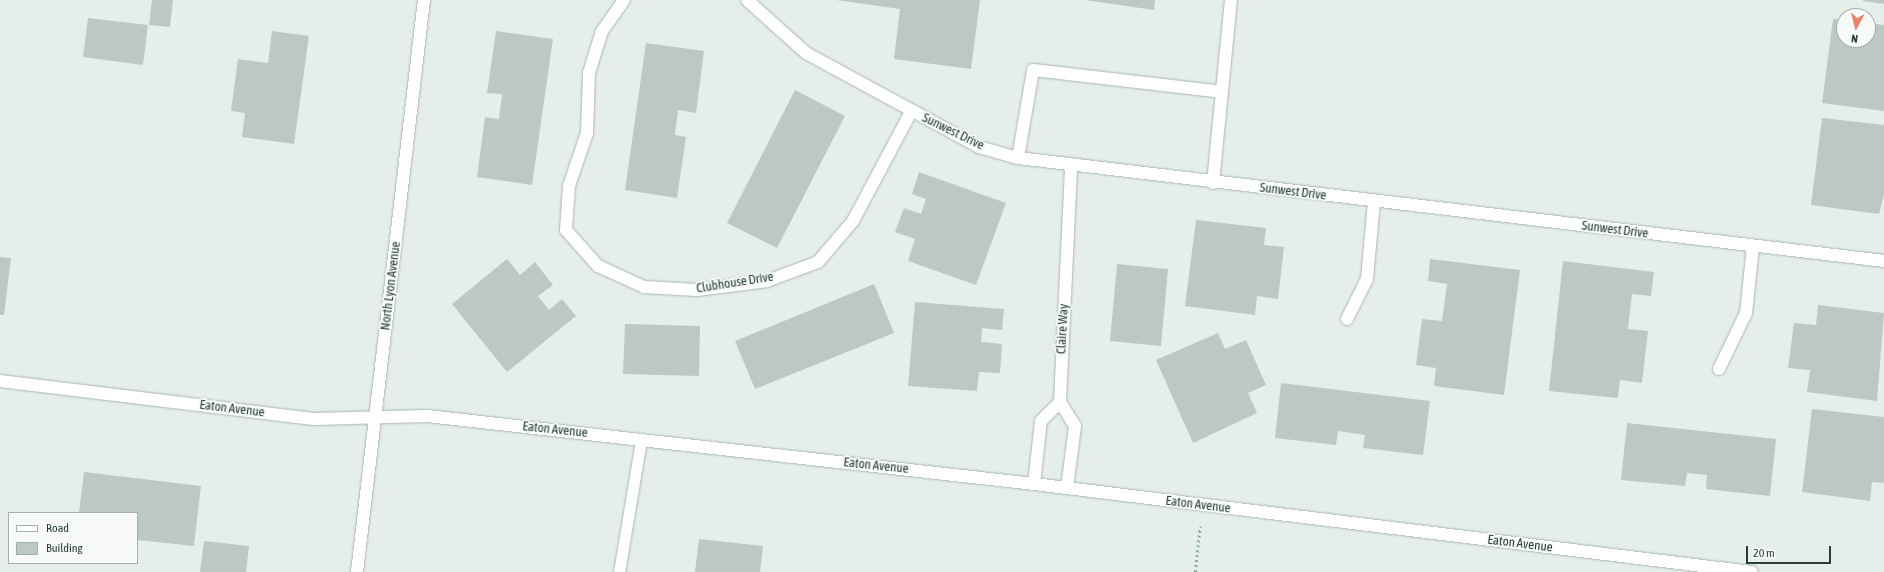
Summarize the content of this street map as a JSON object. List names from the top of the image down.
{
  "streets": {
    "street": [
      "Sunwest Drive",
      "Clubhouse Drive",
      "North Lyon Avenue",
      "Claire Way",
      "Eaton Avenue"
    ]
  },
  "crossings": [
    ["Sunwest Drive", "Clubhouse Drive"],
    ["Sunwest Drive", "Claire Way"],
    ["North Lyon Avenue", "Eaton Avenue"]
  ],
  "legend": ["Road", "Building"],
  "scale_bar": "20 m",
  "north": "bottom"
}
